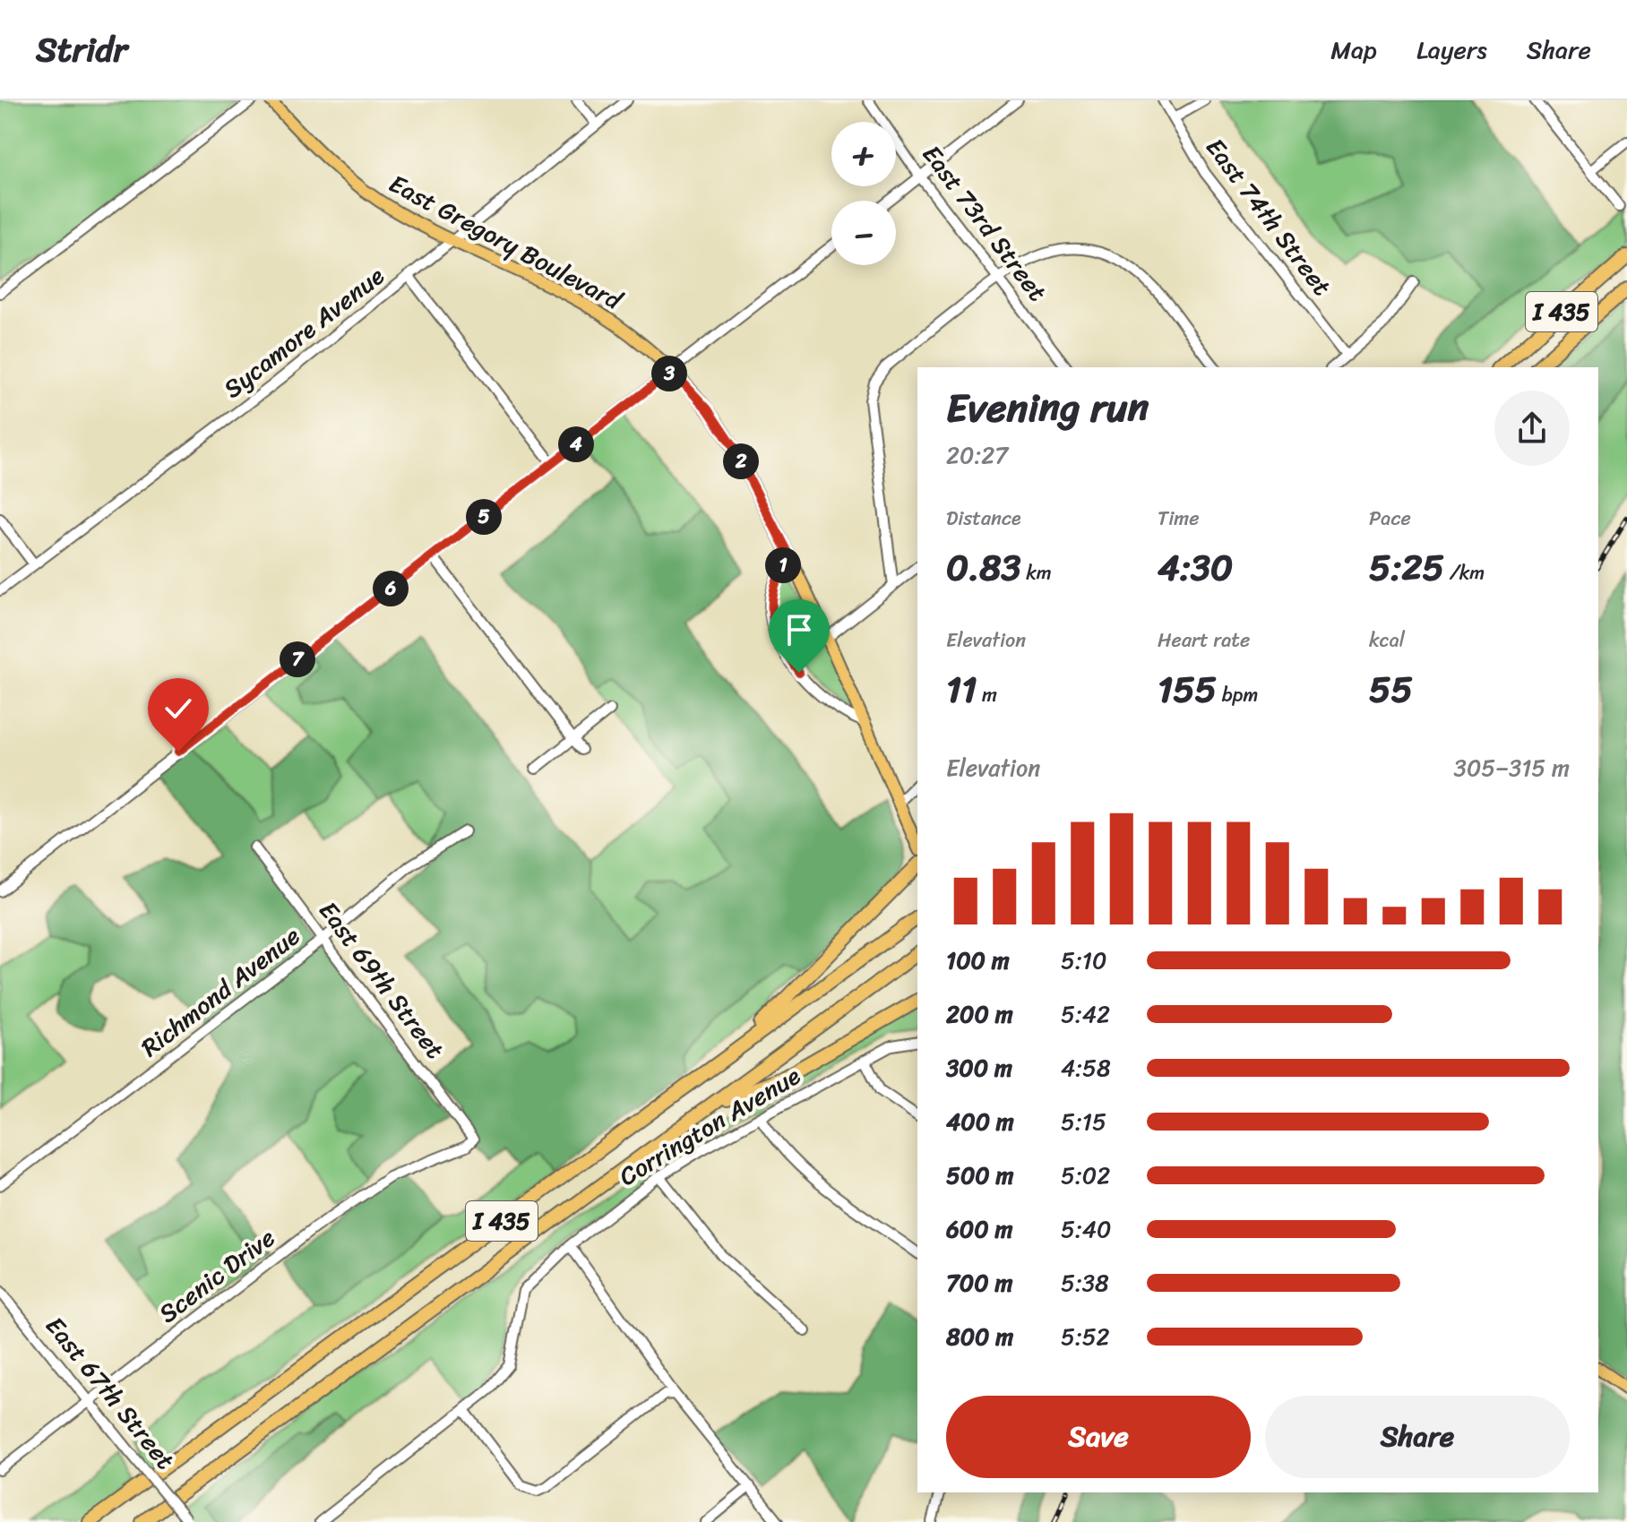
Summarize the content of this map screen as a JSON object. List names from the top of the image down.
{
  "streets": {
    "highway": ["I 435"],
    "main road": ["East Gregory Boulevard"],
    "street": [
      "East 74th Street",
      "East 73rd Street",
      "Sycamore Avenue",
      "East 69th Street",
      "Richmond Avenue",
      "Corrington Avenue",
      "Scenic Drive",
      "East 67th Street"
    ]
  },
  "crossings": [
    ["East Gregory Boulevard", "Sycamore Avenue"],
    ["East 69th Street", "Richmond Avenue"],
    ["East 69th Street", "Scenic Drive"],
    ["Scenic Drive", "East 67th Street"]
  ],
  "page": {
    "header": "Stridr",
    "nav": ["Map", "Layers", "Share"],
    "map_buttons": ["+", "−"],
    "pins": [
      "3",
      "4",
      "2",
      "5",
      "1",
      "6",
      "7"
    ],
    "heading": ["Evening run", "20:27"],
    "stats": [
      ["Distance", "0.83 km"],
      ["Time", "4:30"],
      ["Pace", "5:25 /km"],
      ["Elevation", "11 m"],
      ["Heart rate", "155 bpm"],
      ["kcal", "55"]
    ],
    "chart": ["Elevation", "305–315 m"],
    "list": [
      {
        "name": "100 m",
        "note": "5:10"
      },
      {
        "name": "200 m",
        "note": "5:42"
      },
      {
        "name": "300 m",
        "note": "4:58"
      },
      {
        "name": "400 m",
        "note": "5:15"
      },
      {
        "name": "500 m",
        "note": "5:02"
      },
      {
        "name": "600 m",
        "note": "5:40"
      },
      {
        "name": "700 m",
        "note": "5:38"
      },
      {
        "name": "800 m",
        "note": "5:52"
      }
    ],
    "buttons": ["Save", "Share"]
  }
}
